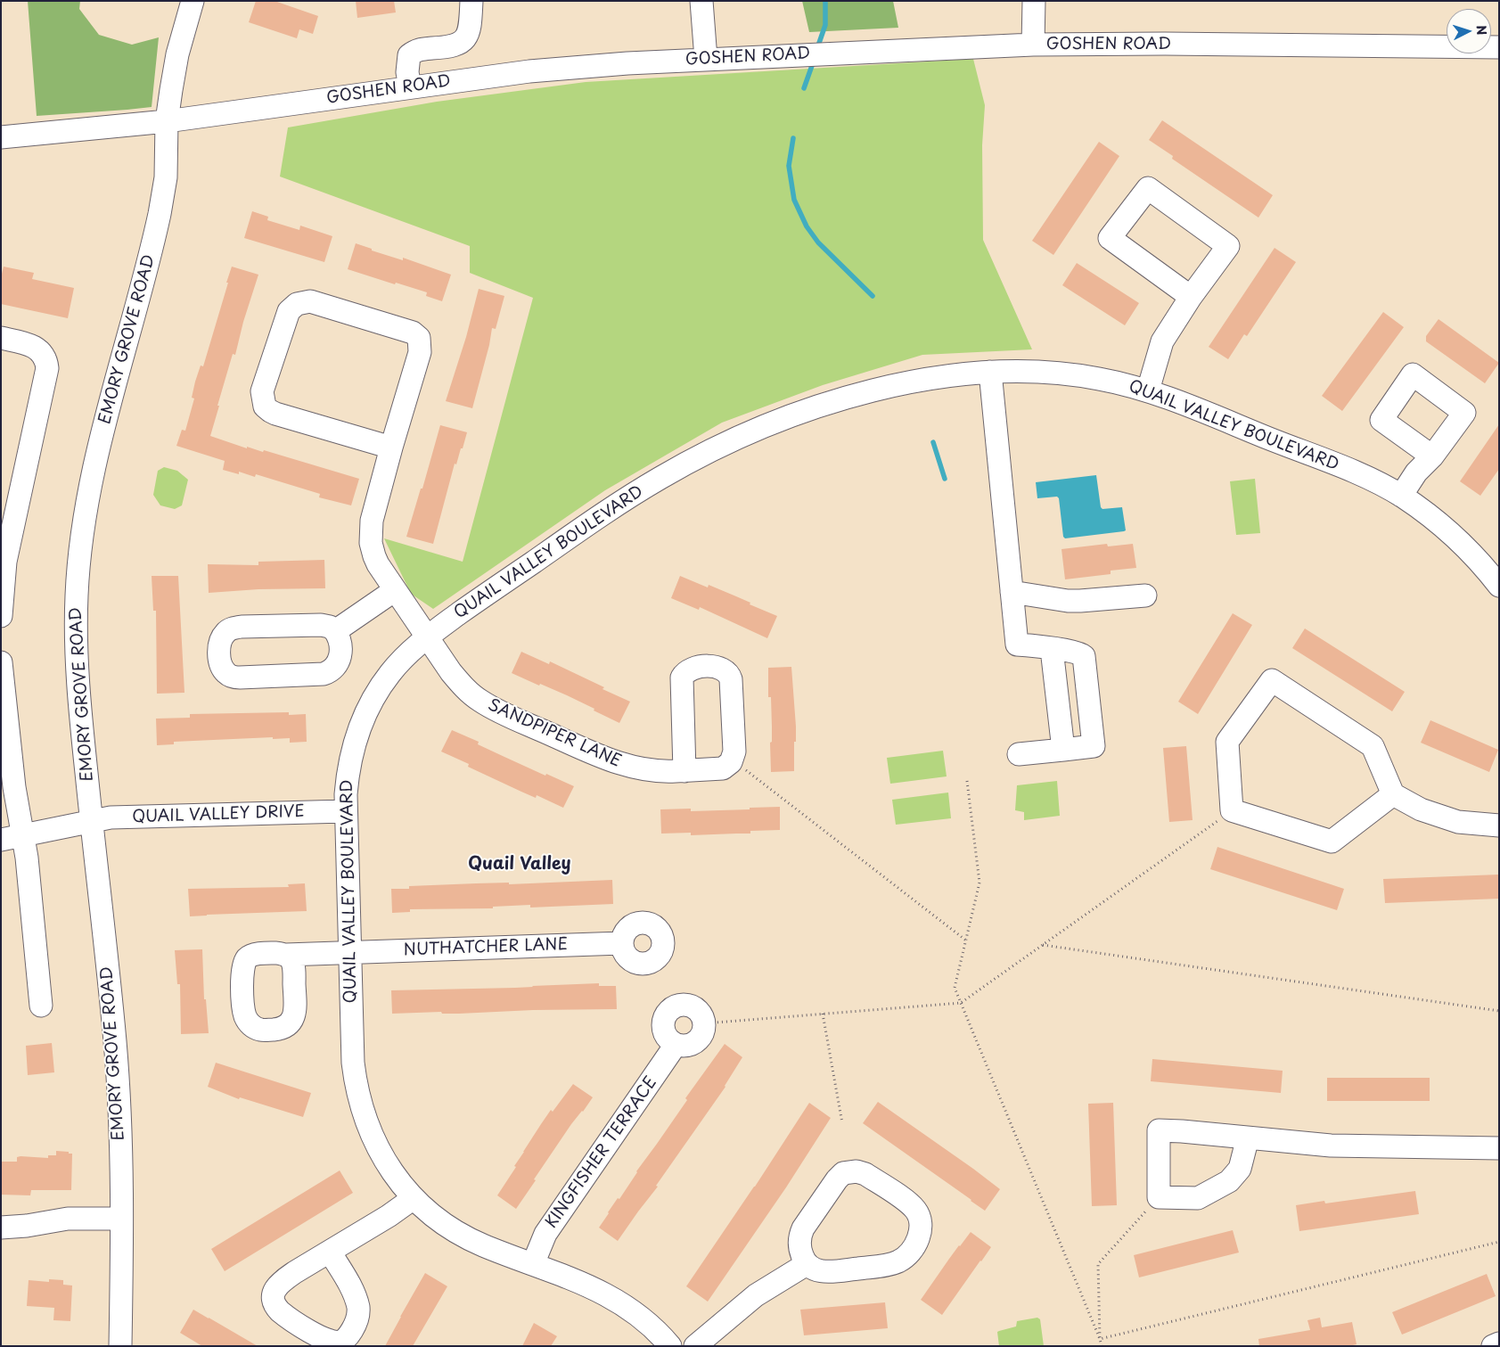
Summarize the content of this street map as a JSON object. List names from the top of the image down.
{
  "streets": {
    "street": [
      "GOSHEN ROAD",
      "EMORY GROVE ROAD",
      "QUAIL VALLEY BOULEVARD",
      "SANDPIPER LANE",
      "QUAIL VALLEY DRIVE",
      "NUTHATCHER LANE",
      "KINGFISHER TERRACE"
    ]
  },
  "crossings": [
    ["GOSHEN ROAD", "EMORY GROVE ROAD"],
    ["EMORY GROVE ROAD", "QUAIL VALLEY DRIVE"],
    ["QUAIL VALLEY BOULEVARD", "SANDPIPER LANE"],
    ["QUAIL VALLEY BOULEVARD", "QUAIL VALLEY DRIVE"],
    ["QUAIL VALLEY BOULEVARD", "NUTHATCHER LANE"],
    ["QUAIL VALLEY BOULEVARD", "KINGFISHER TERRACE"]
  ],
  "districts": ["Quail Valley"],
  "north": "right"
}
